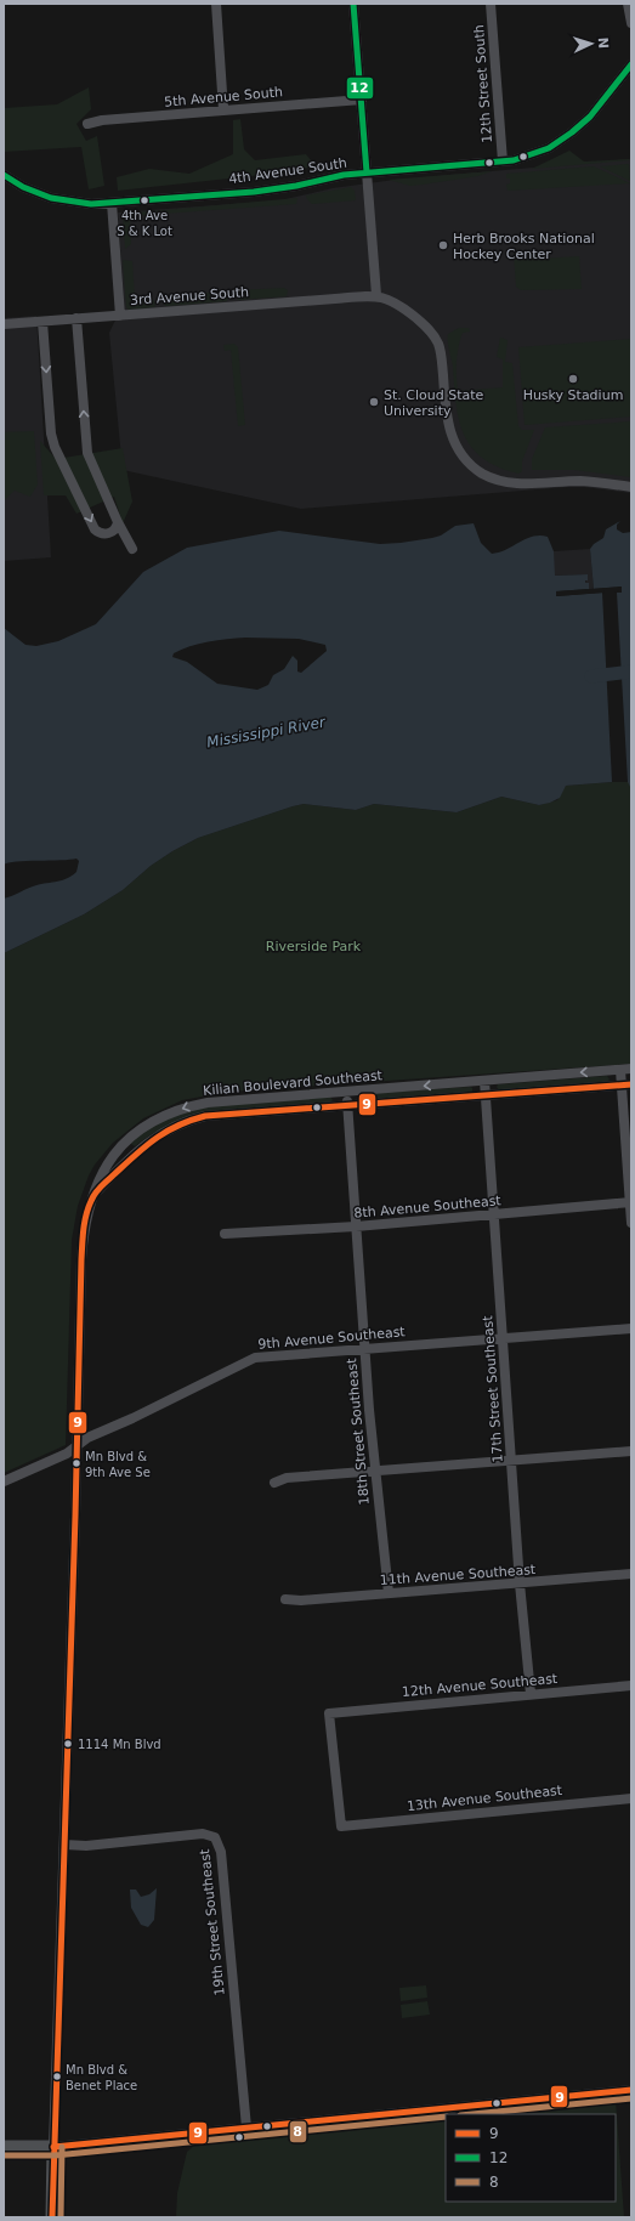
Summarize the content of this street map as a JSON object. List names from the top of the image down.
{
  "streets": {
    "street": [
      "12th Street South",
      "5th Avenue South",
      "4th Avenue South",
      "3rd Avenue South",
      "Kilian Boulevard Southeast",
      "8th Avenue Southeast",
      "9th Avenue Southeast",
      "17th Street Southeast",
      "18th Street Southeast",
      "11th Avenue Southeast",
      "12th Avenue Southeast",
      "13th Avenue Southeast",
      "19th Street Southeast"
    ]
  },
  "crossings": [
    ["12th Street South", "4th Avenue South"],
    ["Kilian Boulevard Southeast", "17th Street Southeast"],
    ["Kilian Boulevard Southeast", "18th Street Southeast"],
    ["8th Avenue Southeast", "17th Street Southeast"],
    ["8th Avenue Southeast", "18th Street Southeast"],
    ["9th Avenue Southeast", "17th Street Southeast"],
    ["9th Avenue Southeast", "18th Street Southeast"],
    ["17th Street Southeast", "11th Avenue Southeast"],
    ["17th Street Southeast", "12th Avenue Southeast"],
    ["18th Street Southeast", "11th Avenue Southeast"],
    ["12th Avenue Southeast", "13th Avenue Southeast"]
  ],
  "water": ["Mississippi River"],
  "parks": ["Riverside Park"],
  "places": [
    "4th Ave S & K Lot",
    "Herb Brooks National Hockey Center",
    "Husky Stadium",
    "St. Cloud State University",
    "Mn Blvd & 9th Ave Se",
    "1114 Mn Blvd",
    "Mn Blvd & Benet Place"
  ],
  "lines": ["transit line 12", "transit line 9", "transit line 8"],
  "legend": ["9", "12", "8"],
  "north": "right"
}
